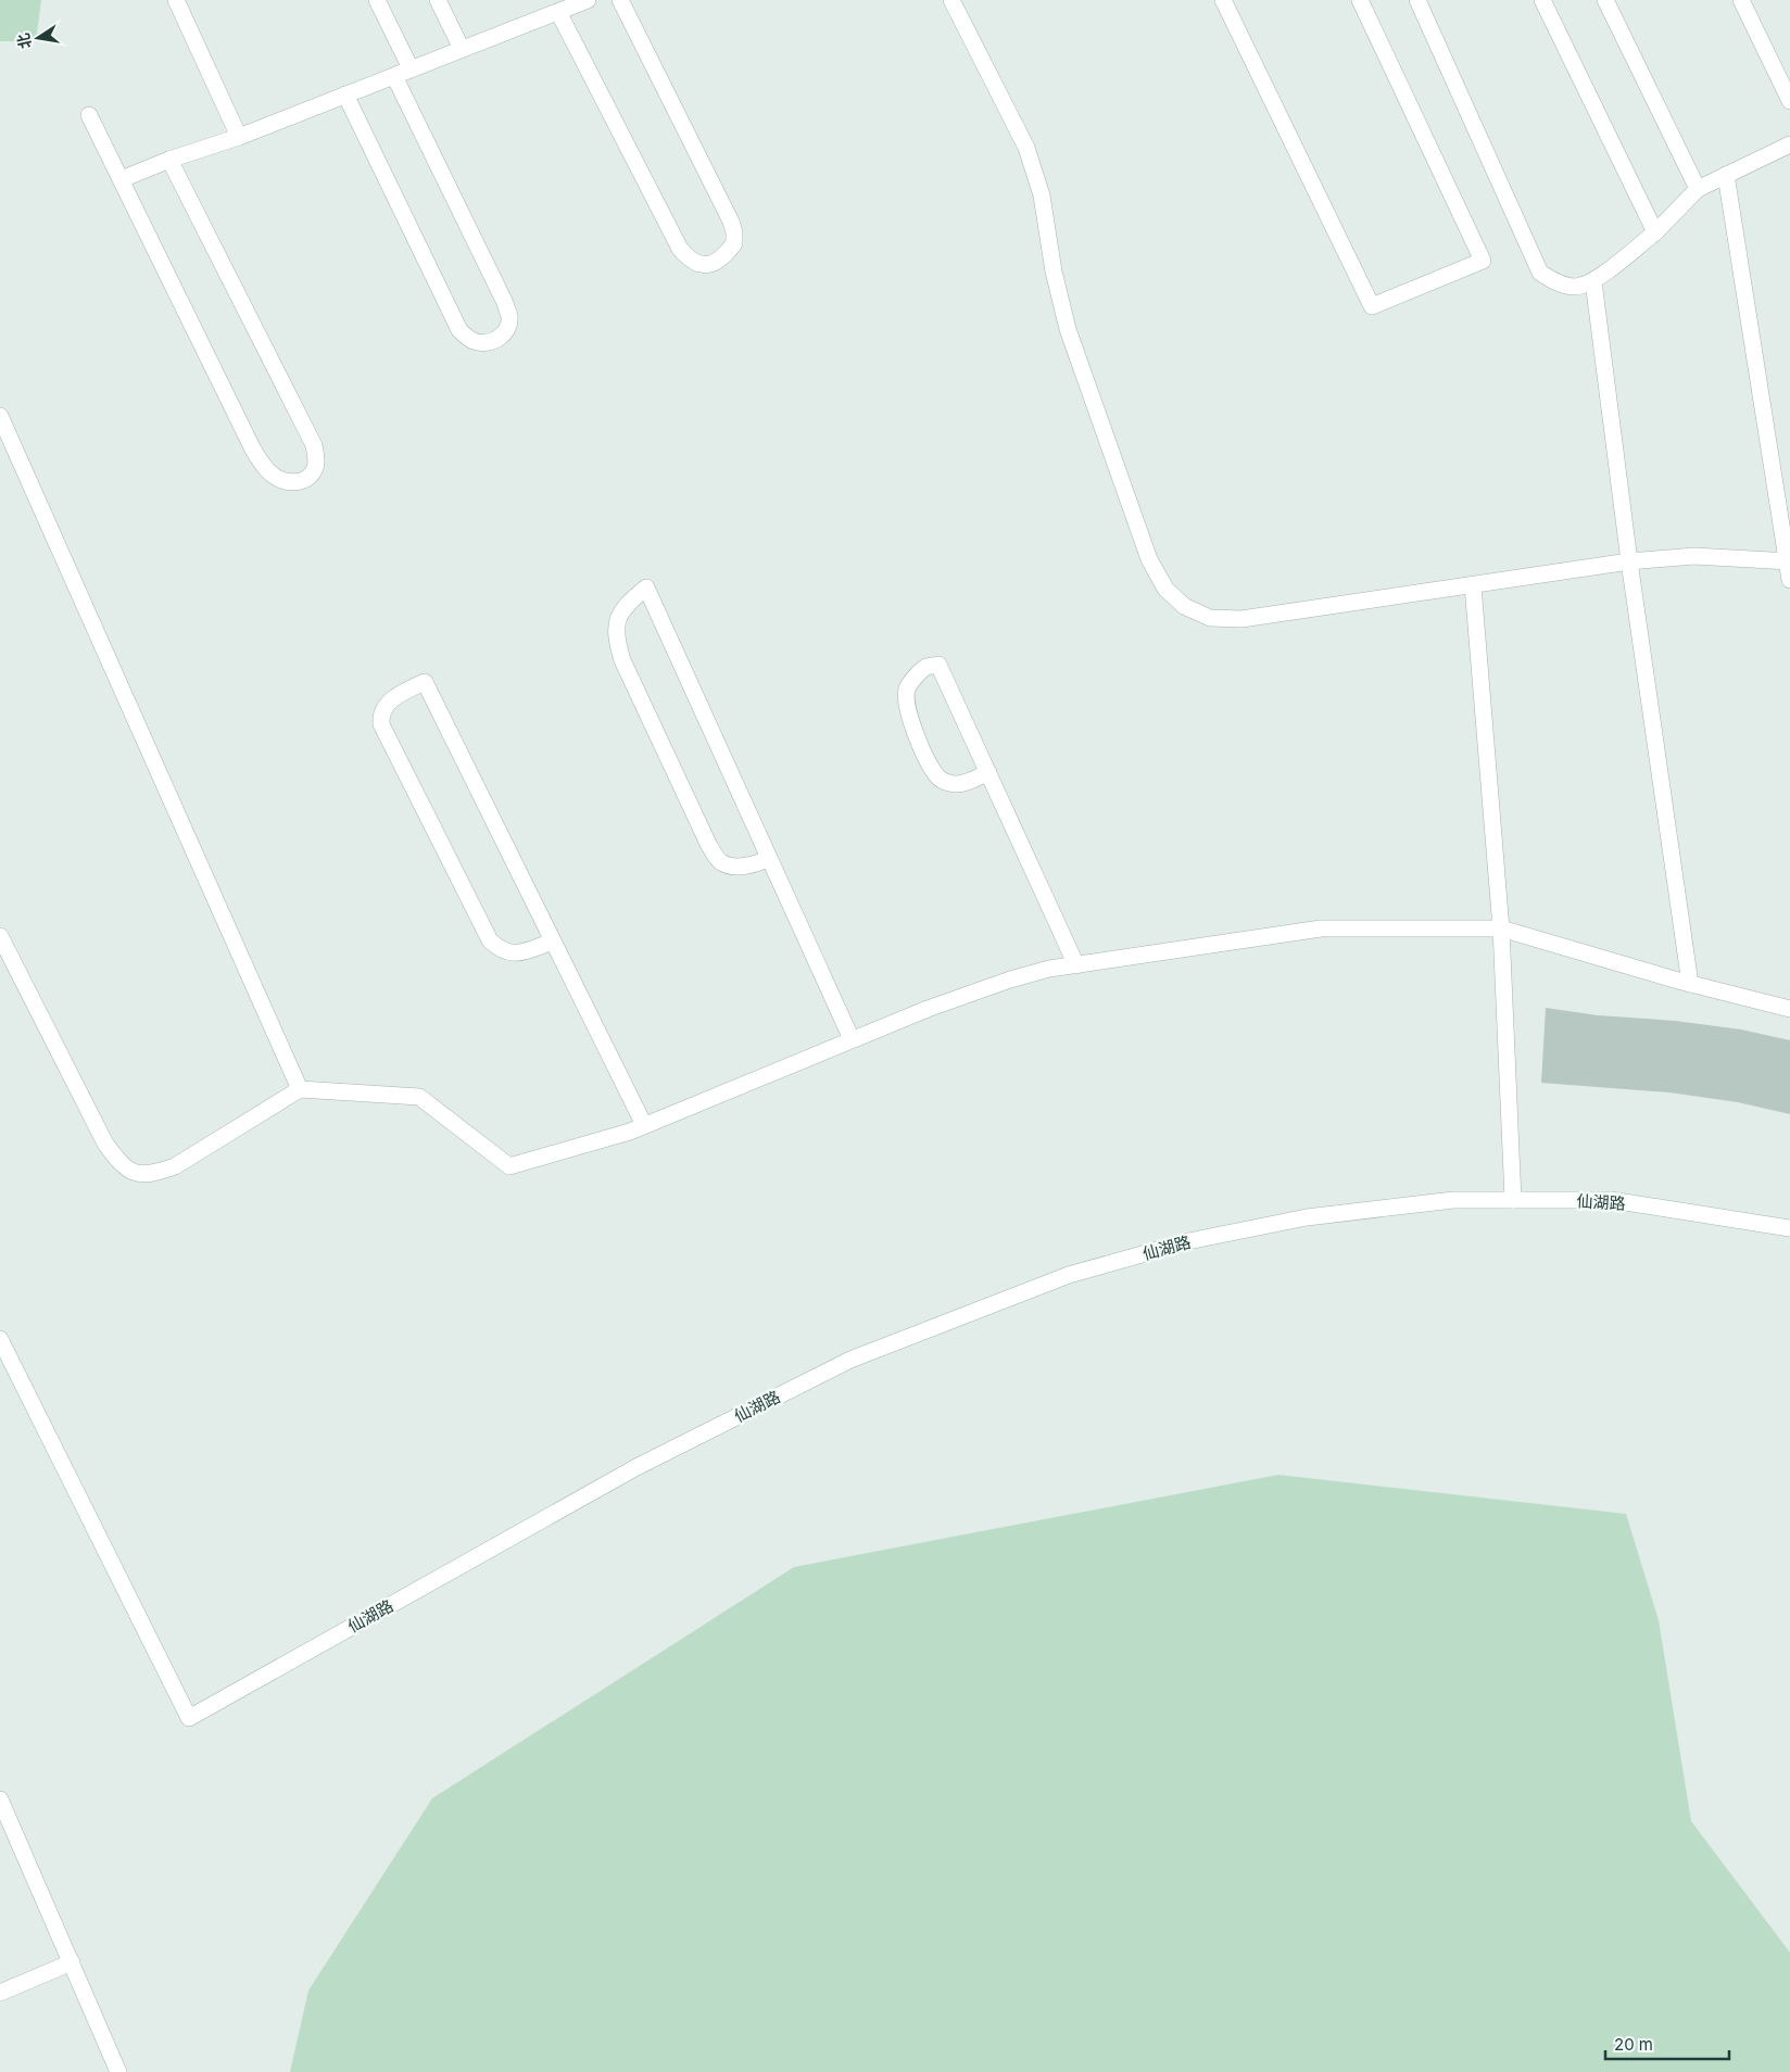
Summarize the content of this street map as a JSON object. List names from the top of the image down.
{
  "streets": {
    "street": ["仙湖路"]
  },
  "scale_bar": "20 m",
  "north": "left"
}
